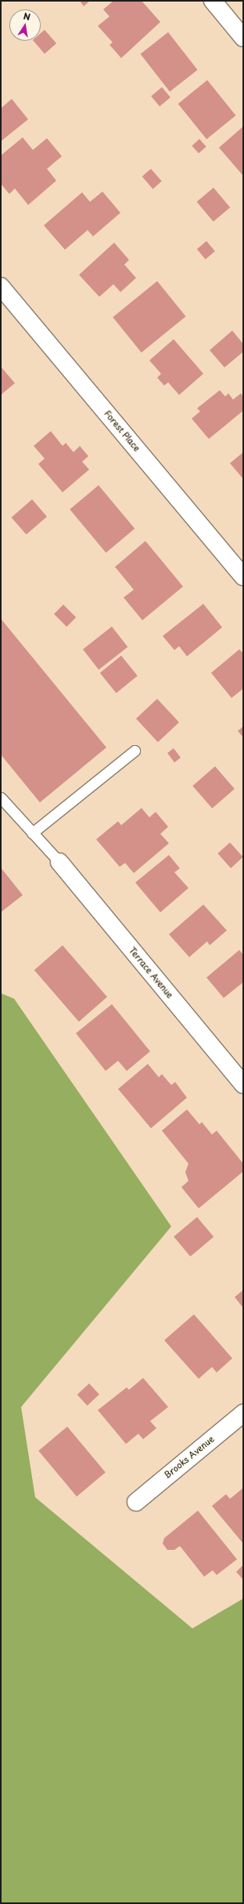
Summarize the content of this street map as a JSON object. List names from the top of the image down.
{
  "streets": {
    "street": ["Forest Place", "Terrace Avenue", "Brooks Avenue"]
  },
  "north": "top"
}
